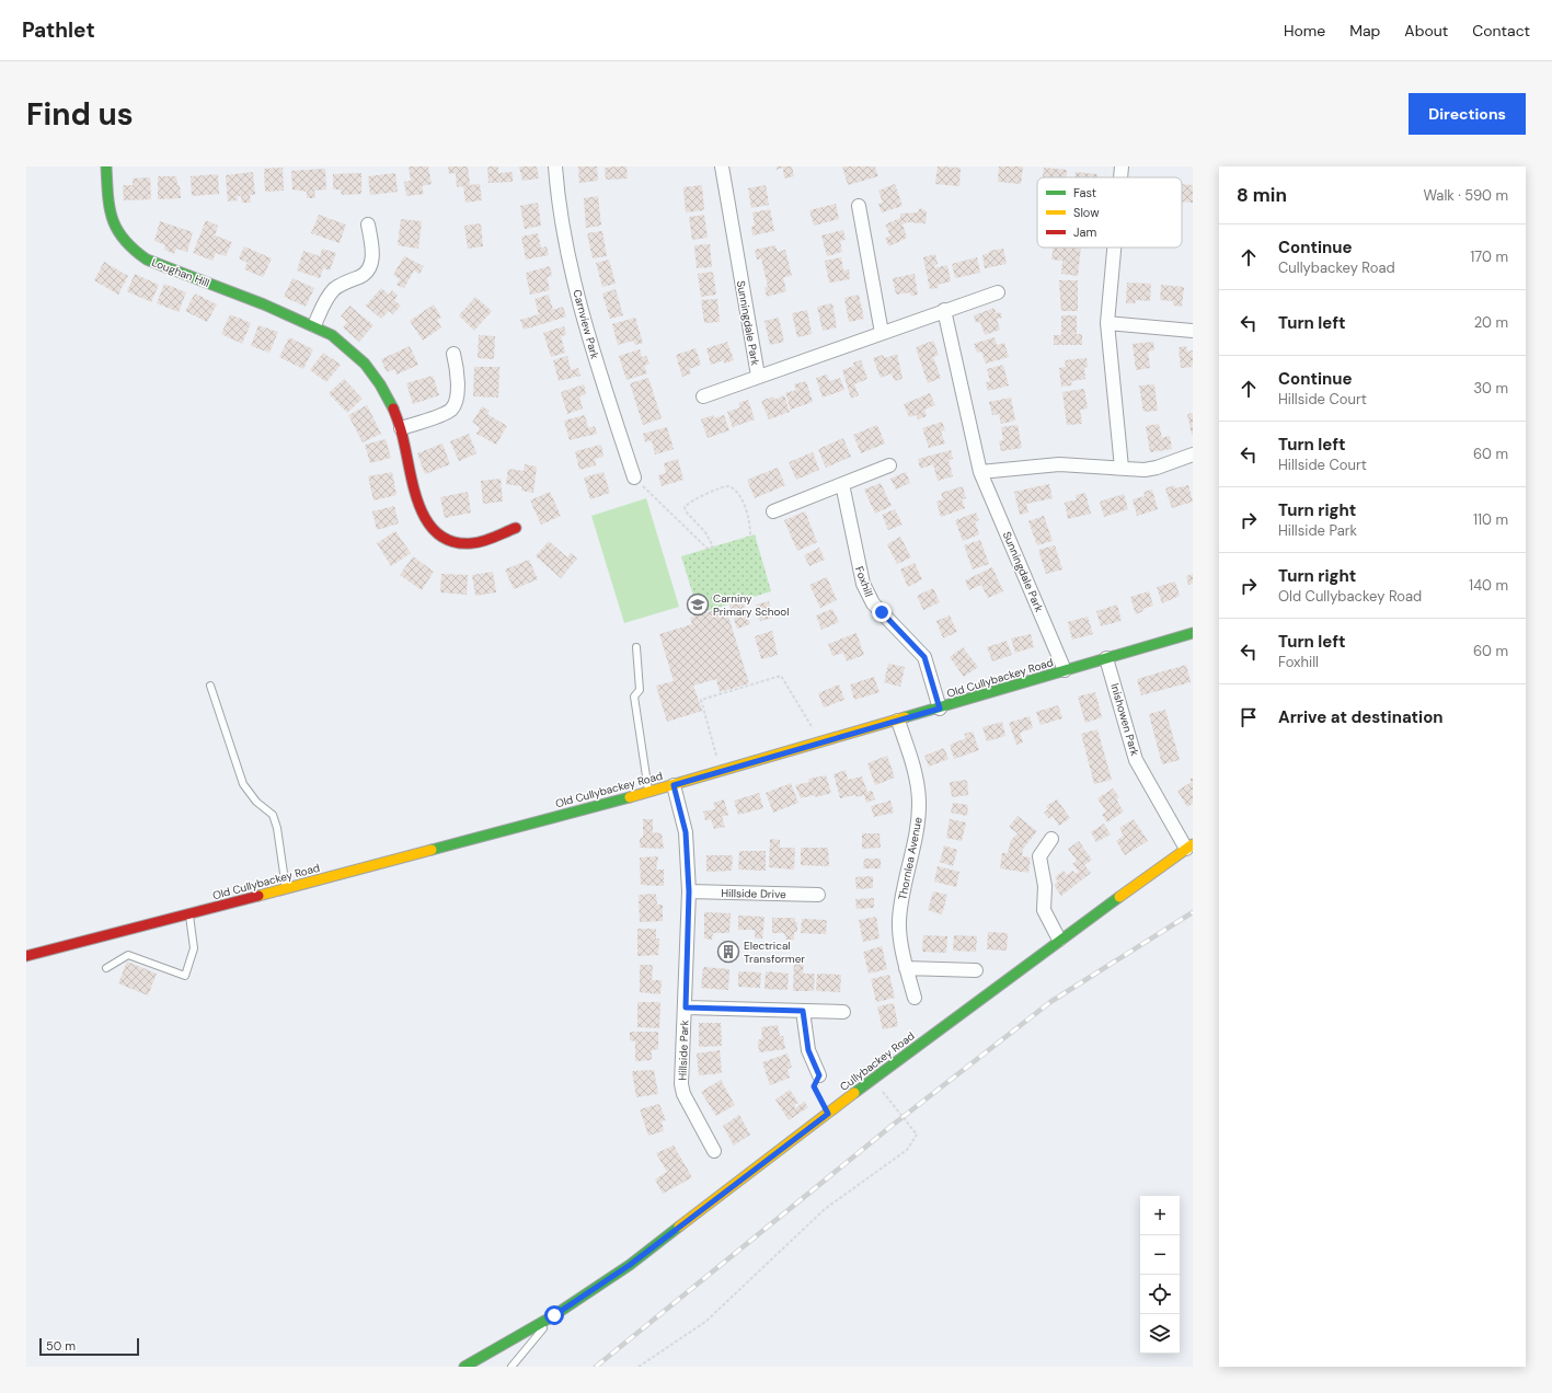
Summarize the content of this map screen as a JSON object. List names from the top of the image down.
{
  "streets": {
    "street": [
      "Loughan Hill",
      "Sunningdale Park",
      "Carnview Park",
      "Foxhill",
      "Old Cullybackey Road",
      "Inishowen Park",
      "Thornlea Avenue",
      "Hillside Drive",
      "Hillside Park",
      "Cullybackey Road"
    ]
  },
  "crossings": [
    ["Sunningdale Park", "Old Cullybackey Road"],
    ["Foxhill", "Old Cullybackey Road"],
    ["Old Cullybackey Road", "Inishowen Park"],
    ["Old Cullybackey Road", "Thornlea Avenue"],
    ["Old Cullybackey Road", "Hillside Park"],
    ["Inishowen Park", "Cullybackey Road"],
    ["Hillside Drive", "Hillside Park"]
  ],
  "places": {
    "school or university": ["Carniny Primary School"],
    "building": ["Electrical Transformer"]
  },
  "legend": ["Fast", "Slow", "Jam"],
  "scale_bar": "50 m",
  "page": {
    "header": "Pathlet",
    "nav": [
      "Home",
      "Map",
      "About",
      "Contact"
    ],
    "buttons": "Directions",
    "title": "Find us",
    "heading": ["8 min", "Walk · 590 m"],
    "list": [
      ["Continue", "Cullybackey Road", "170 m"],
      ["Turn left", "20 m"],
      ["Continue", "Hillside Court", "30 m"],
      ["Turn left", "Hillside Court", "60 m"],
      ["Turn right", "Hillside Park", "110 m"],
      ["Turn right", "Old Cullybackey Road", "140 m"],
      ["Turn left", "Foxhill", "60 m"],
      "Arrive at destination"
    ],
    "map_buttons": ["+", "−"],
    "scale": "50 m"
  }
}
